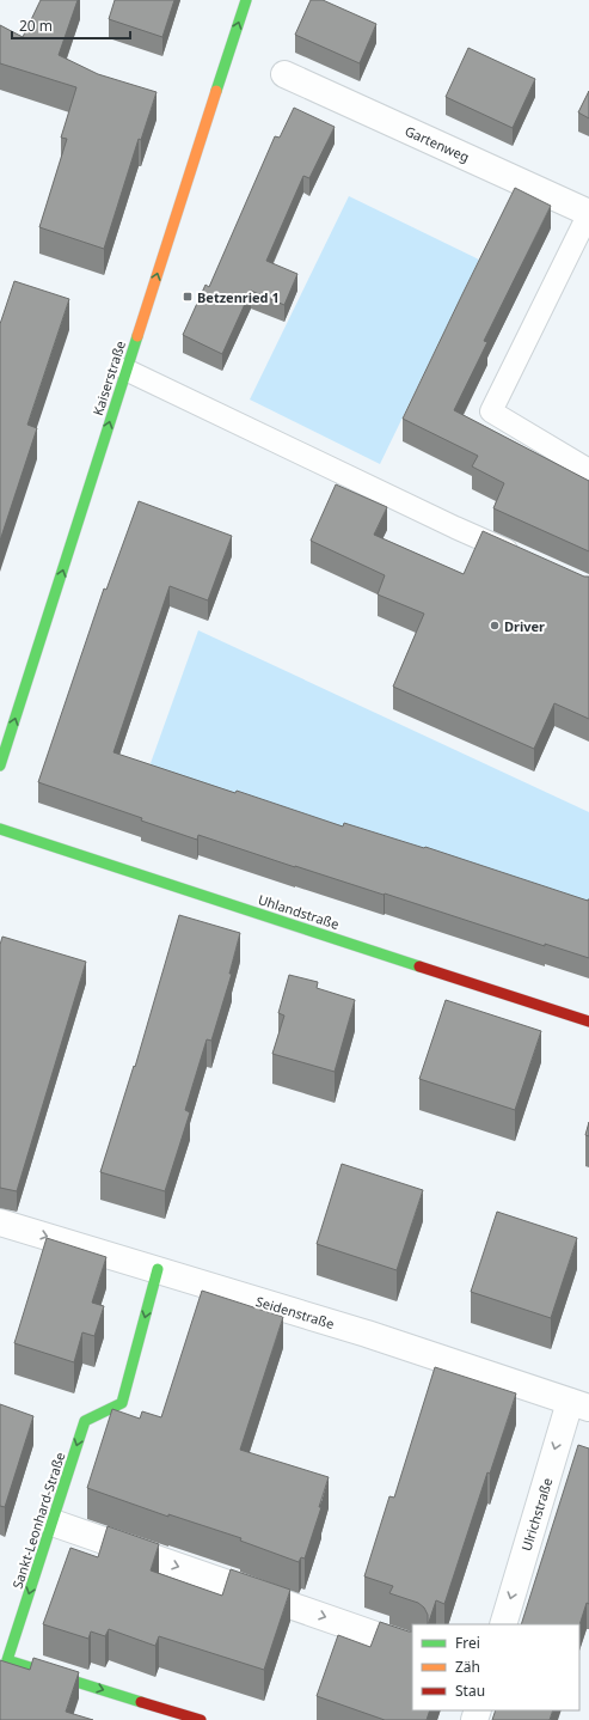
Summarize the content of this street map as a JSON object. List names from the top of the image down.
{
  "streets": {
    "street": [
      "Gartenweg",
      "Kaiserstraße",
      "Uhlandstraße",
      "Seidenstraße",
      "Ulrichstraße",
      "Sankt-Leonhard-Straße"
    ]
  },
  "crossings": [
    ["Seidenstraße", "Ulrichstraße"],
    ["Seidenstraße", "Sankt-Leonhard-Straße"]
  ],
  "one_way": ["Kaiserstraße", "Ulrichstraße"],
  "places": {
    "transit": ["Betzenried 1"],
    "other": ["Driver"]
  },
  "legend": ["Frei", "Zäh", "Stau"],
  "scale_bar": "20 m"
}
